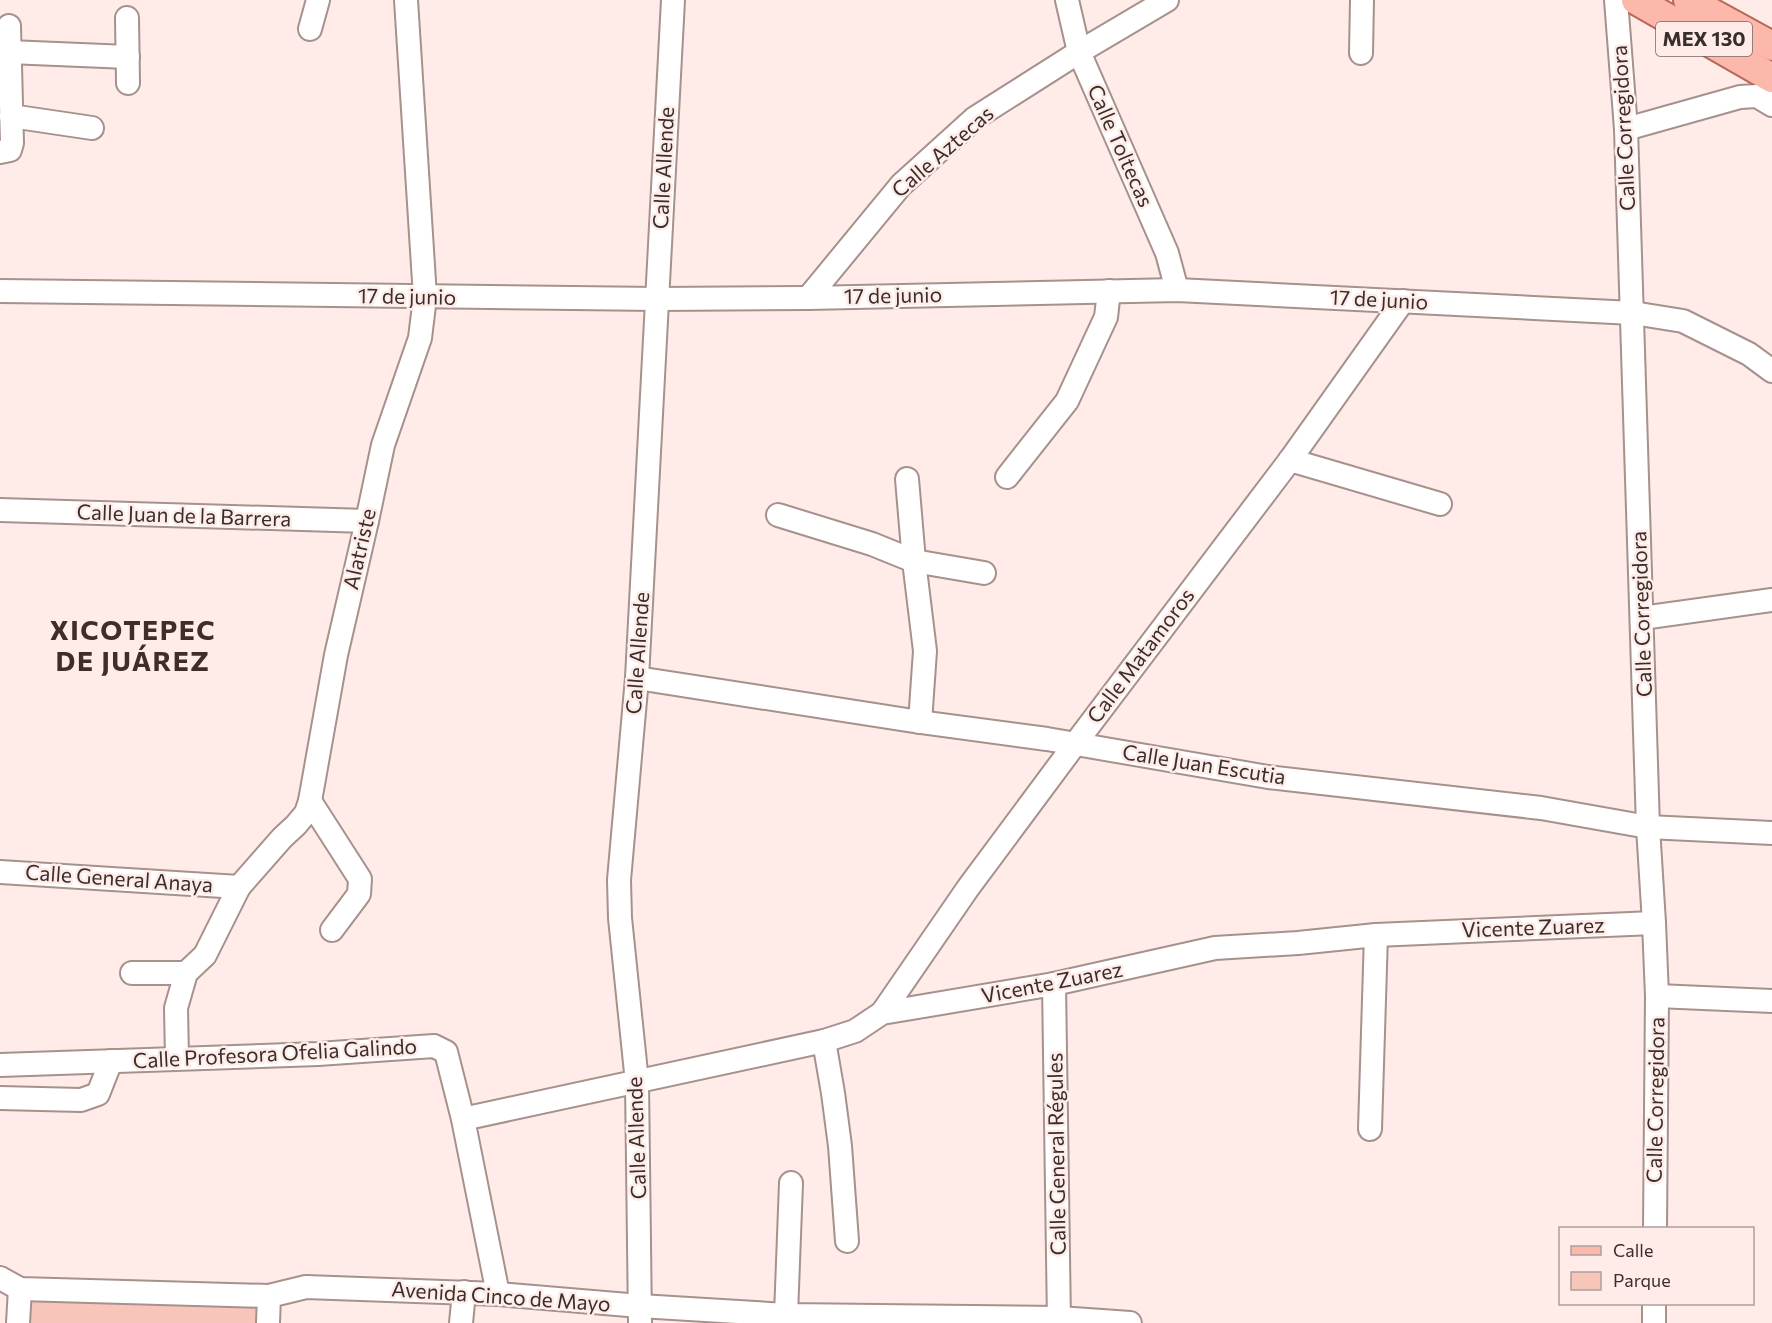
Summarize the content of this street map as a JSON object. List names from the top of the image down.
{
  "streets": {
    "main road": ["MEX 130"],
    "street": [
      "Calle Corregidora",
      "Calle Toltecas",
      "Calle Aztecas",
      "Calle Allende",
      "17 de junio",
      "Calle Juan de la Barrera",
      "Alatriste",
      "Calle Matamoros",
      "Calle Juan Escutia",
      "Calle General Anaya",
      "Vicente Zuarez",
      "Calle Profesora Ofelia Galindo",
      "Calle General Régules",
      "Avenida Cinco de Mayo"
    ]
  },
  "crossings": [
    ["Calle Corregidora", "17 de junio"],
    ["Calle Corregidora", "Calle Juan Escutia"],
    ["Calle Corregidora", "Vicente Zuarez"],
    ["Calle Toltecas", "Calle Aztecas"],
    ["Calle Toltecas", "17 de junio"],
    ["Calle Aztecas", "17 de junio"],
    ["Calle Allende", "17 de junio"],
    ["Calle Allende", "Calle Juan Escutia"],
    ["Calle Allende", "Vicente Zuarez"],
    ["Calle Allende", "Avenida Cinco de Mayo"],
    ["17 de junio", "Alatriste"],
    ["17 de junio", "Calle Matamoros"],
    ["Calle Juan de la Barrera", "Alatriste"],
    ["Alatriste", "Calle General Anaya"],
    ["Alatriste", "Calle Profesora Ofelia Galindo"],
    ["Calle Matamoros", "Calle Juan Escutia"],
    ["Calle Matamoros", "Vicente Zuarez"],
    ["Vicente Zuarez", "Calle Profesora Ofelia Galindo"],
    ["Vicente Zuarez", "Calle General Régules"],
    ["Calle Profesora Ofelia Galindo", "Avenida Cinco de Mayo"],
    ["Calle General Régules", "Avenida Cinco de Mayo"]
  ],
  "districts": ["XICOTEPEC DE JUÁREZ"],
  "legend": ["Calle", "Parque"]
}
